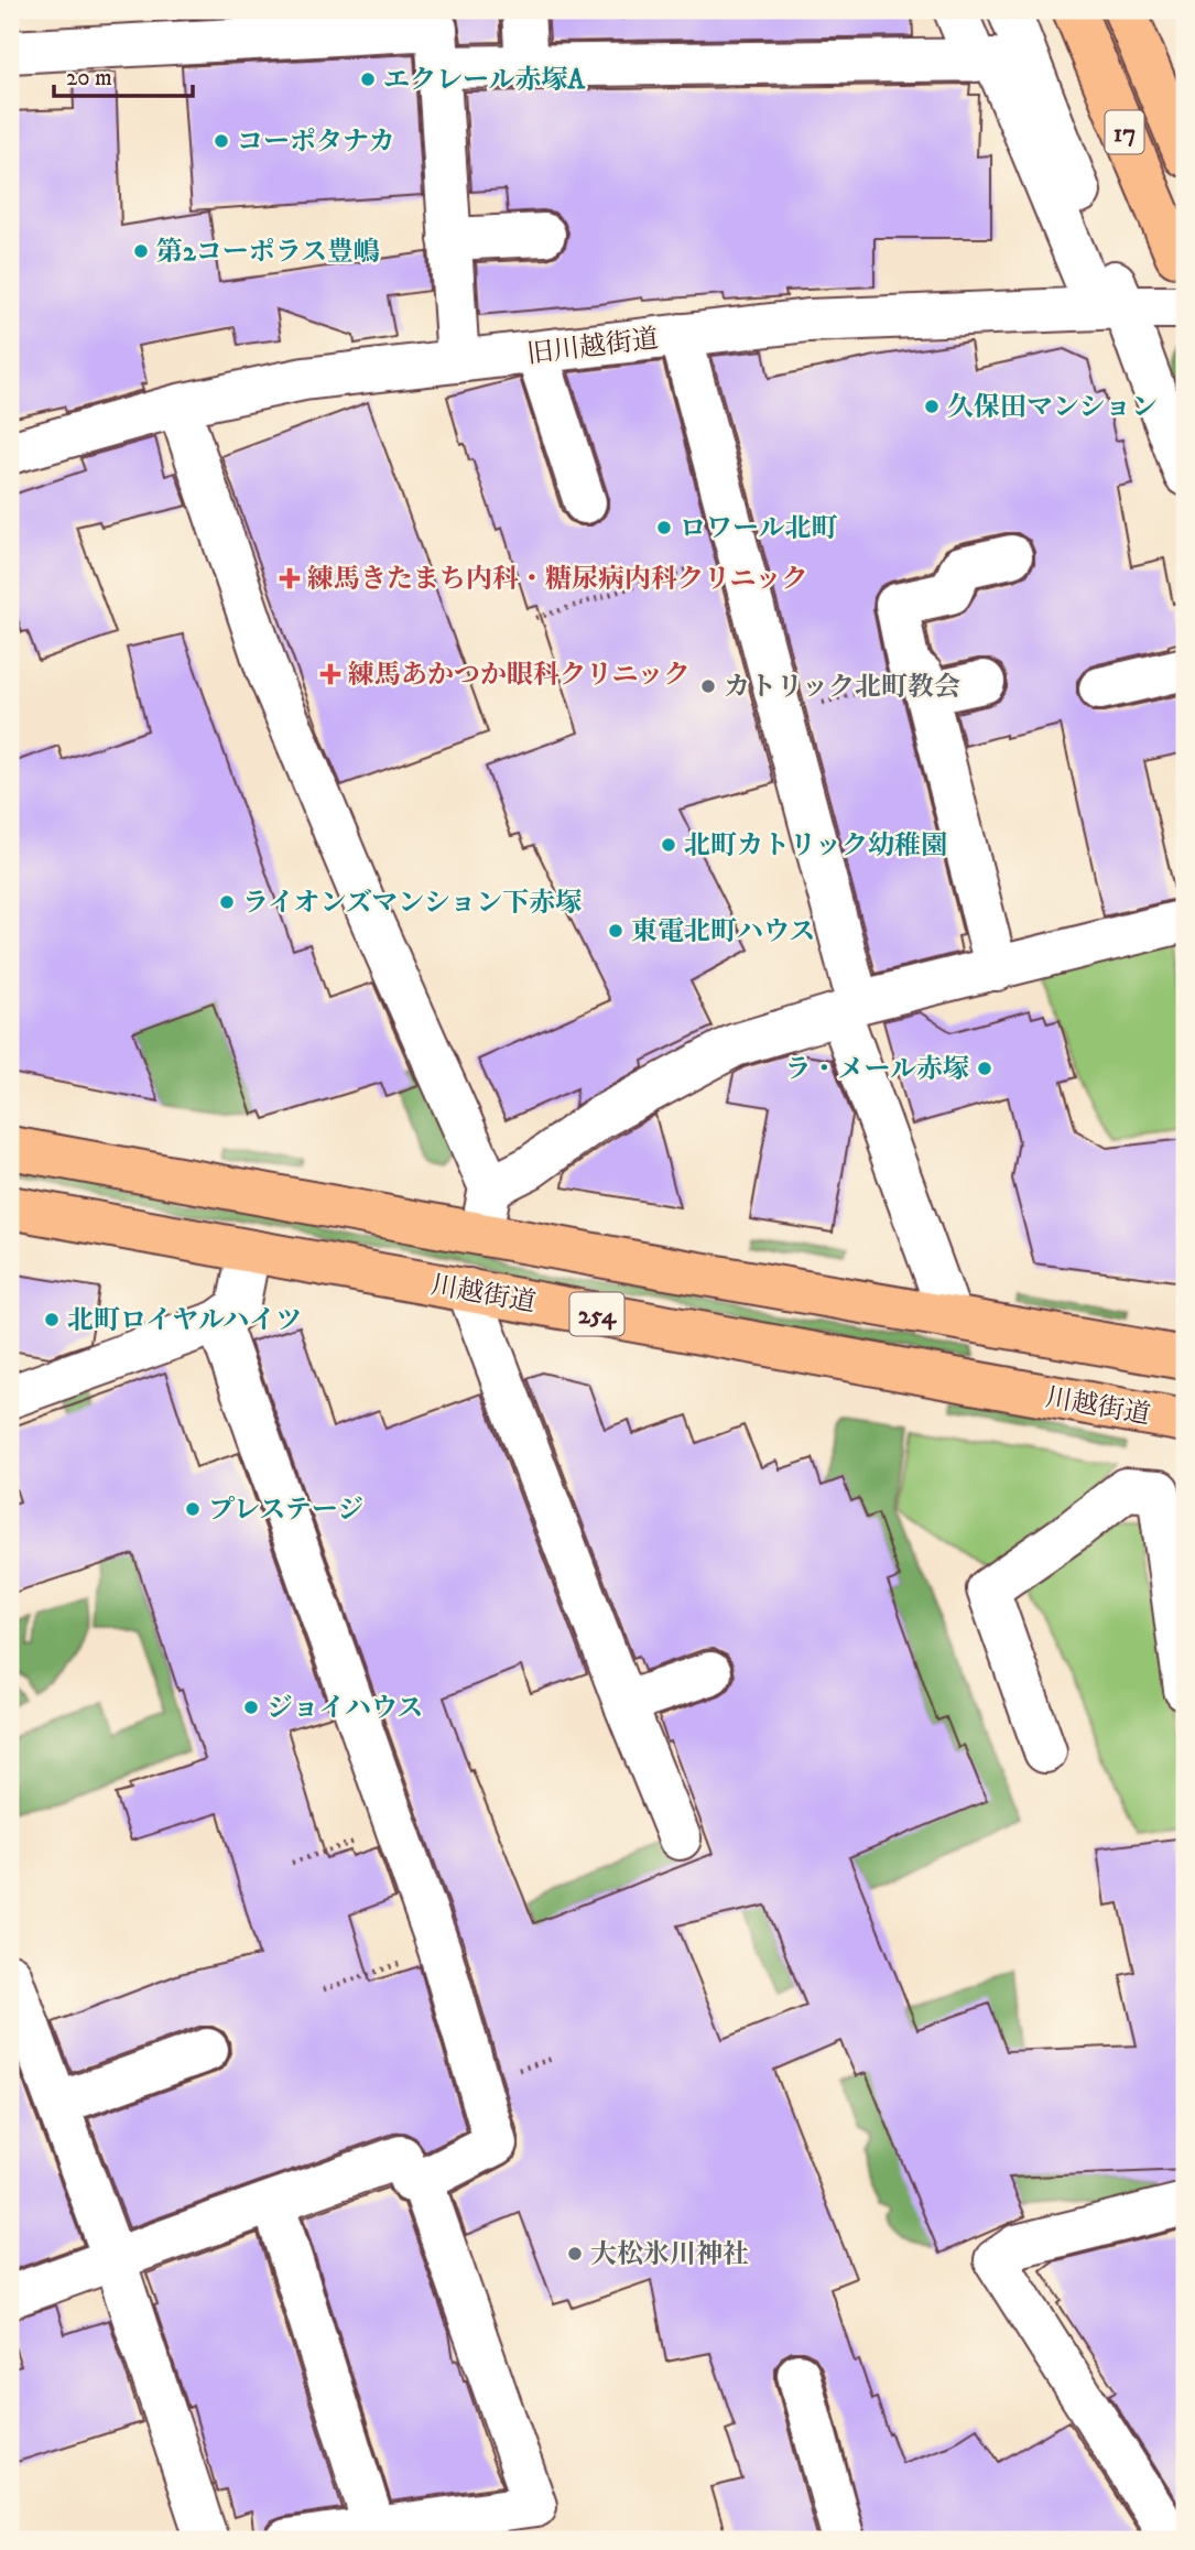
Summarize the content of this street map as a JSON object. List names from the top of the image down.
{
  "streets": {
    "highway": ["17", "川越街道", "254"],
    "street": ["旧川越街道"]
  },
  "places": {
    "other": [
      "エクレール赤塚A",
      "コーポタナカ",
      "第2コーポラス豊嶋",
      "久保田マンション",
      "ロワール北町",
      "カトリック北町教会",
      "北町カトリック幼稚園",
      "ライオンズマンション下赤塚",
      "東電北町ハウス",
      "ラ・メール赤塚",
      "北町ロイヤルハイツ",
      "プレステージ",
      "ジョイハウス",
      "大松氷川神社"
    ],
    "health": ["練馬きたまち内科・糖尿病内科クリニック", "練馬あかつか眼科クリニック"]
  },
  "scale_bar": "20 m"
}
